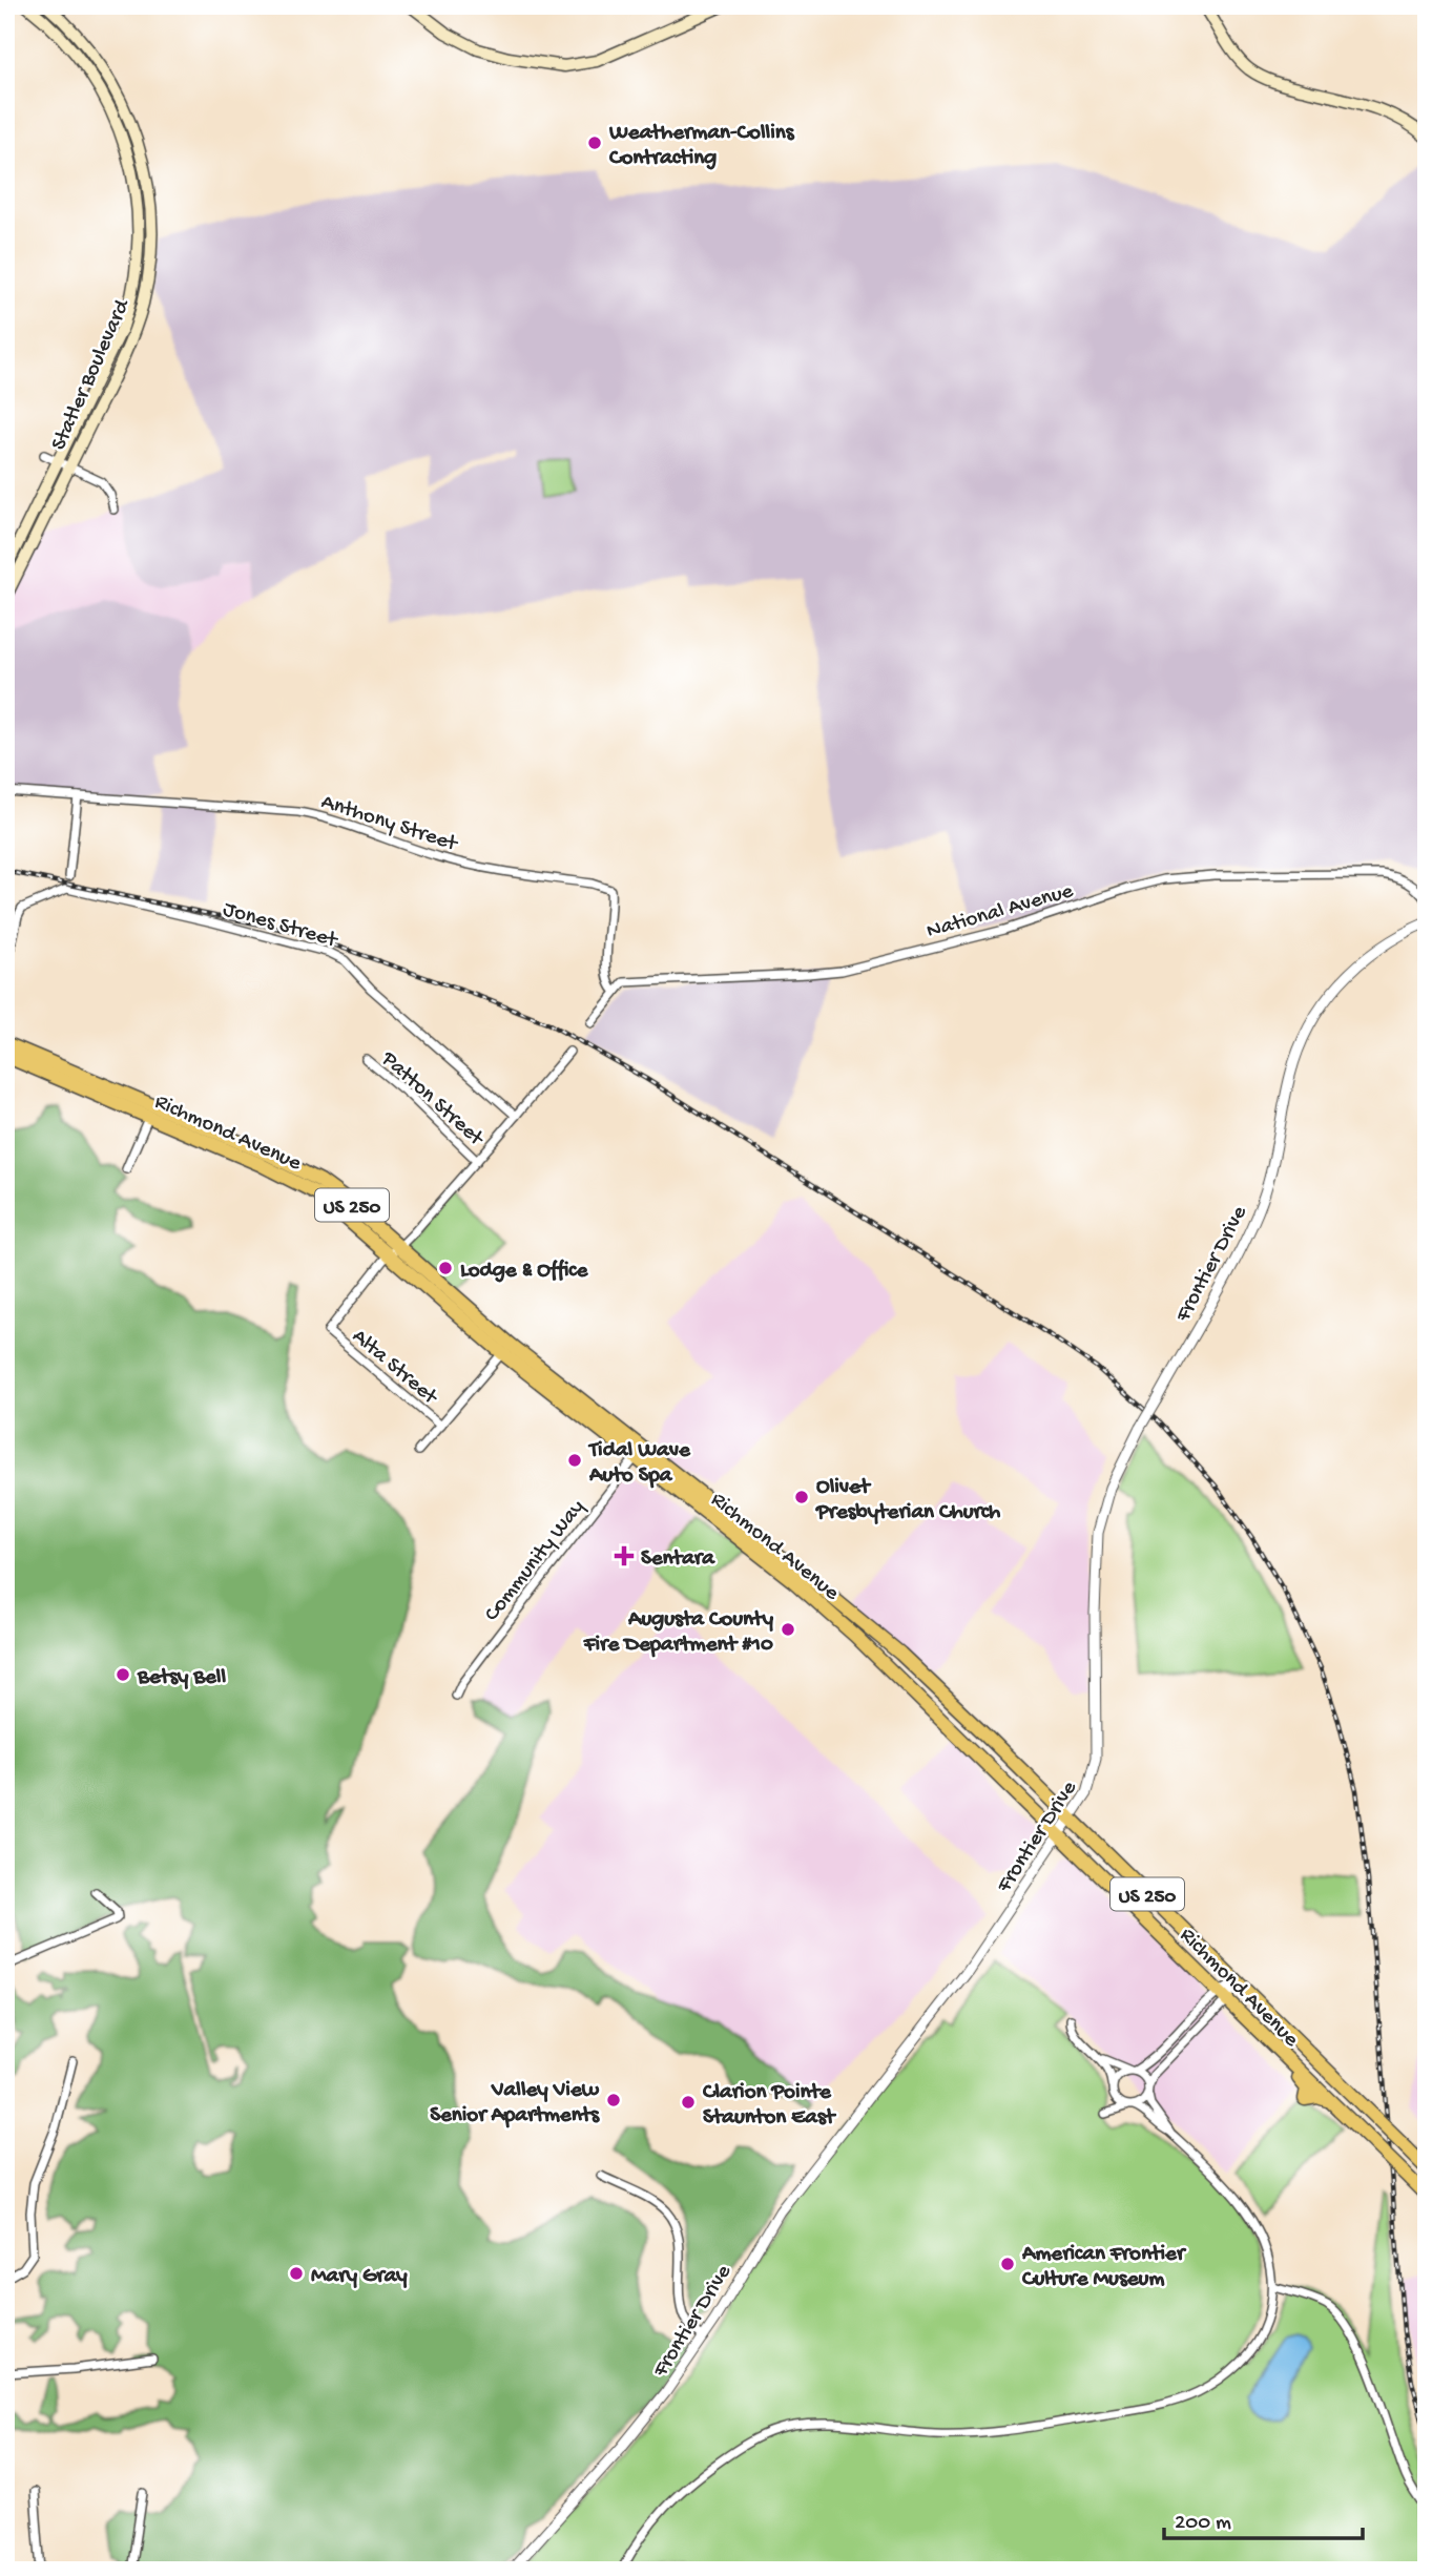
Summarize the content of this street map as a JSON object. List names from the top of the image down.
{
  "streets": {
    "main road": ["Statler Boulevard", "Richmond Avenue", "US 250"],
    "street": [
      "Anthony Street",
      "National Avenue",
      "Jones Street",
      "Patton Street",
      "Frontier Drive",
      "Alta Street",
      "Community Way"
    ]
  },
  "crossings": [
    ["Anthony Street", "National Avenue"],
    ["Richmond Avenue", "Frontier Drive"],
    ["Richmond Avenue", "Alta Street"],
    ["Richmond Avenue", "Community Way"]
  ],
  "places": {
    "other": [
      "Weatherman-Collins Contracting",
      "Lodge & Office",
      "Tidal Wave Auto Spa",
      "Olivet Presbyterian Church",
      "Augusta County Fire Department #10",
      "Betsy Bell",
      "Valley View Senior Apartments",
      "Clarion Pointe Staunton East",
      "American Frontier Culture Museum",
      "Mary Gray"
    ],
    "health": ["Sentara"]
  },
  "scale_bar": "200 m"
}
